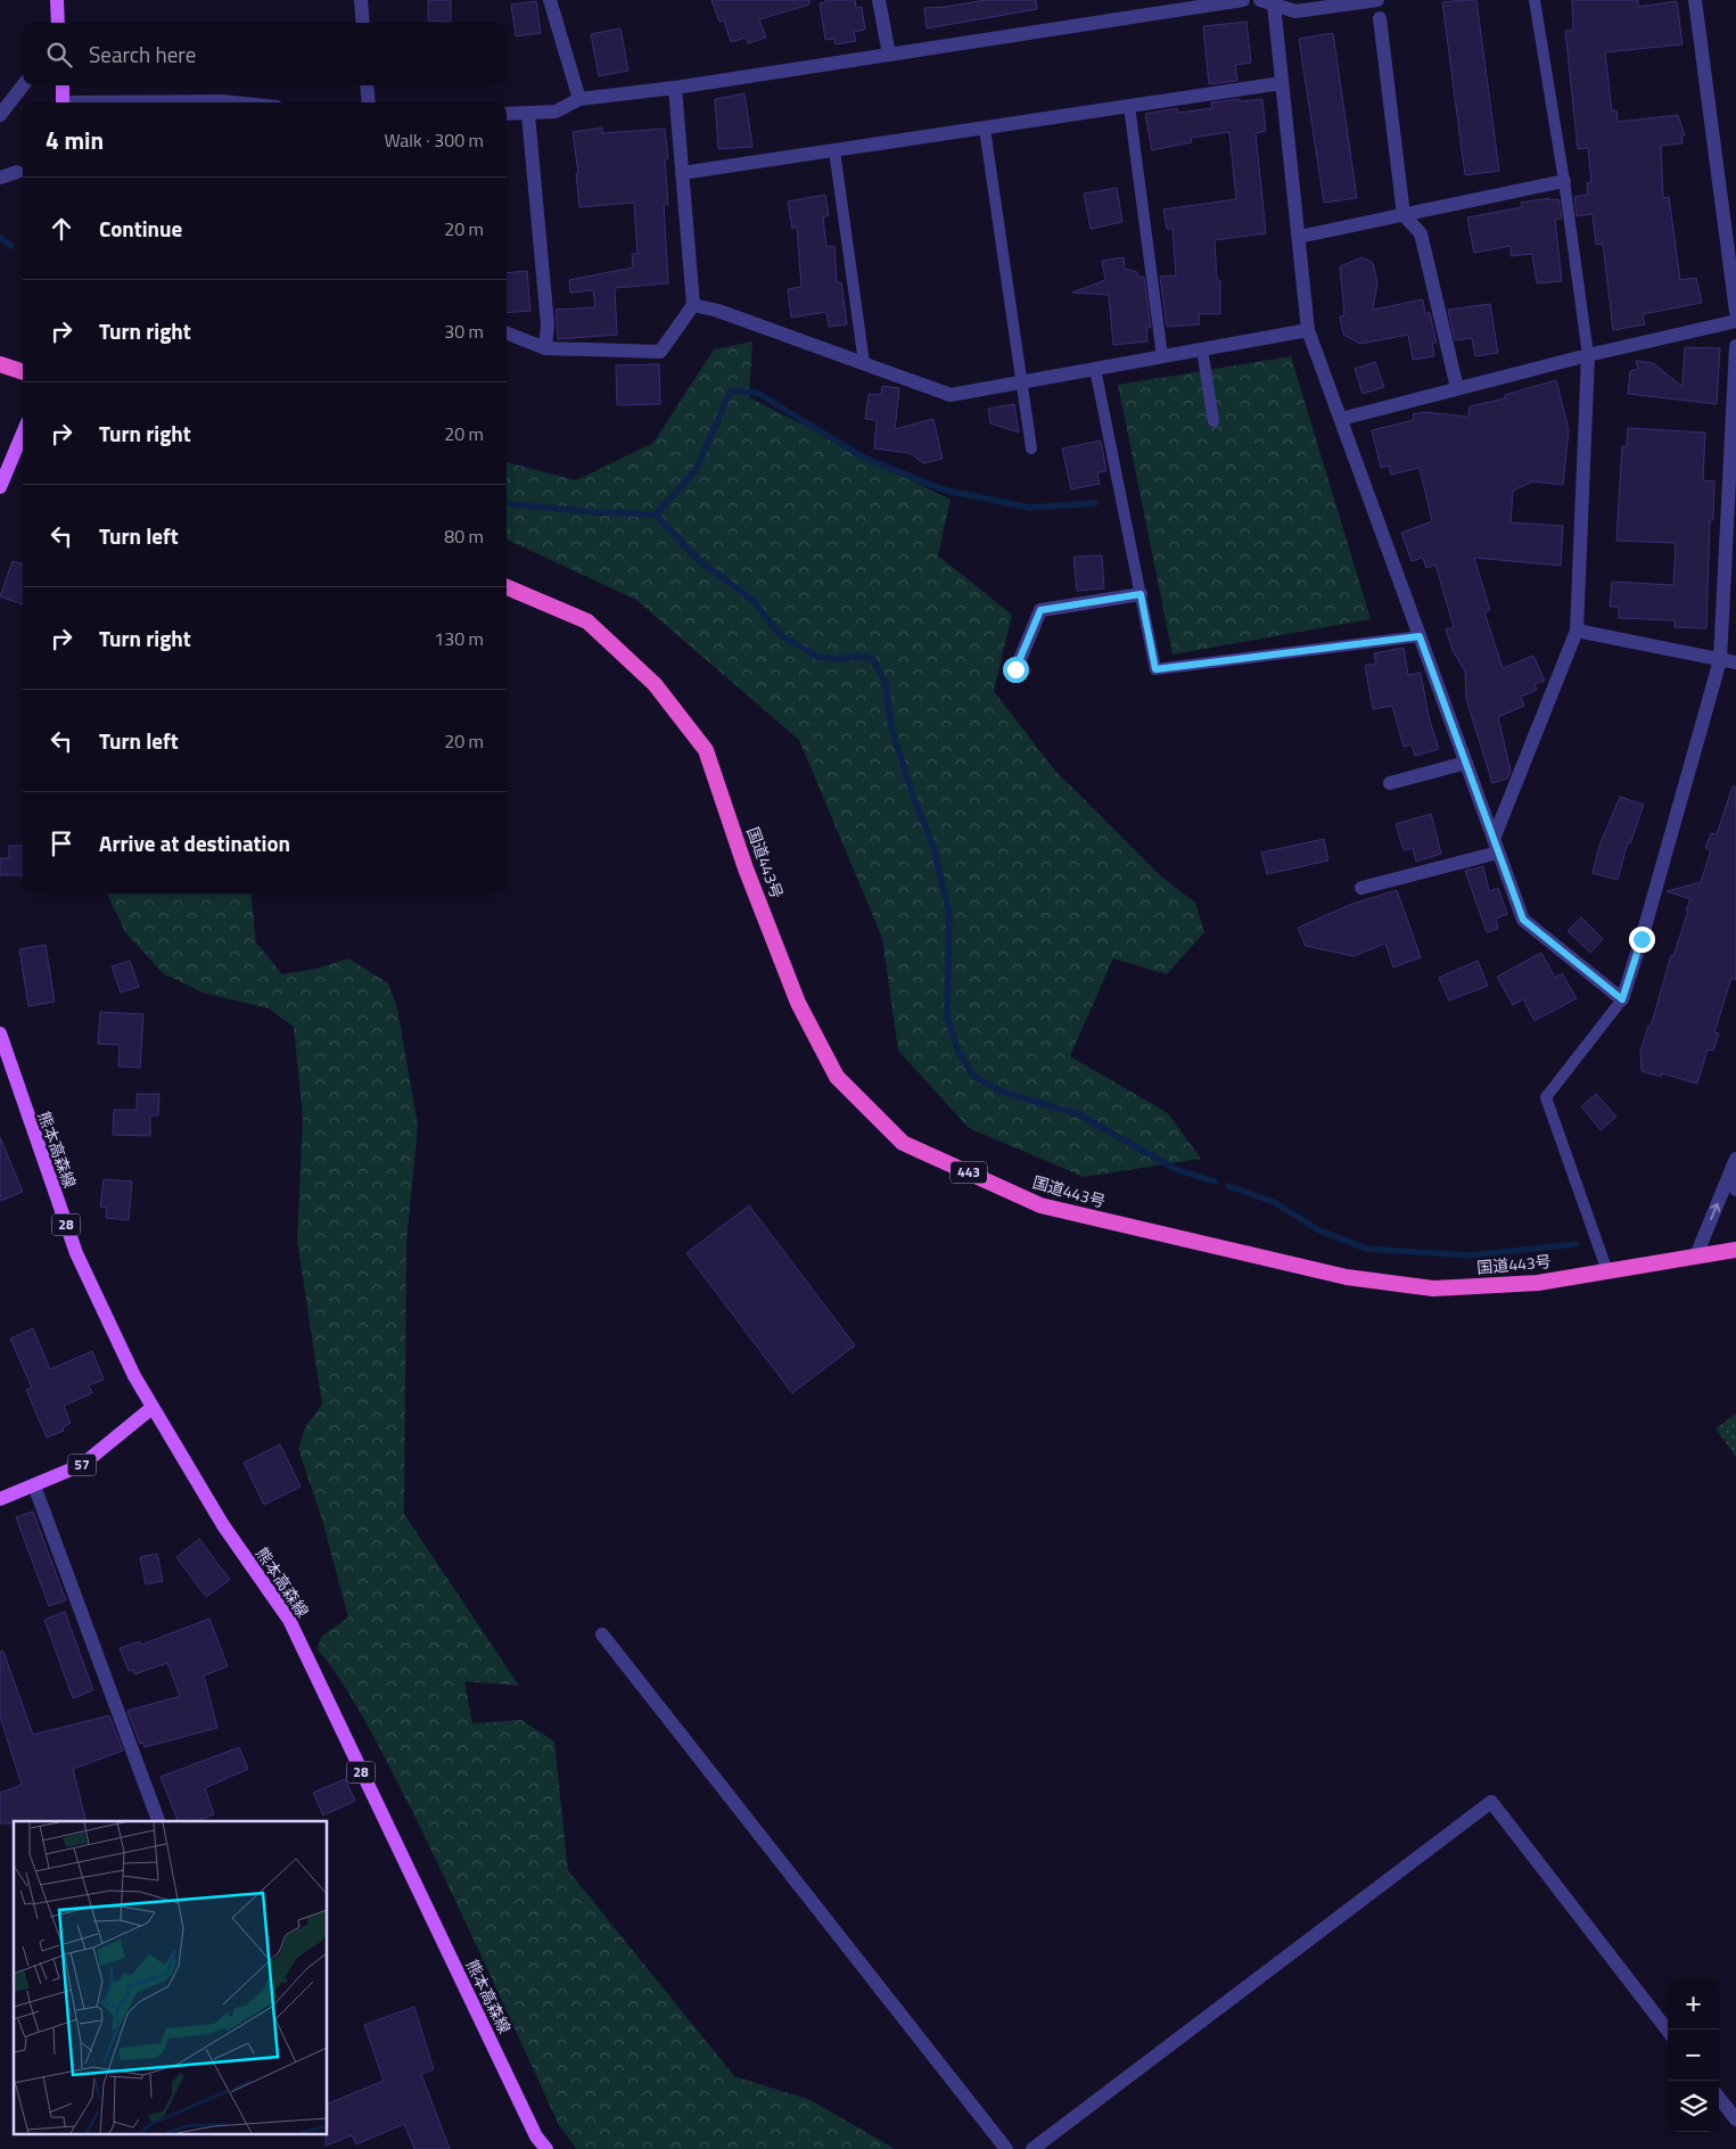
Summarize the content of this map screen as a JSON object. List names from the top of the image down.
{
  "streets": {
    "highway": ["国道443号", "443"],
    "main road": ["熊本高森線", "28", "57"]
  },
  "crossings": [
    ["熊本高森線", "57"]
  ],
  "page": {
    "search": "Search here",
    "heading": ["4 min", "Walk · 300 m"],
    "list": [
      ["Continue", "20 m"],
      ["Turn right", "30 m"],
      ["Turn right", "20 m"],
      ["Turn left", "80 m"],
      ["Turn right", "130 m"],
      ["Turn left", "20 m"],
      "Arrive at destination"
    ],
    "map_buttons": ["+", "−"]
  }
}
